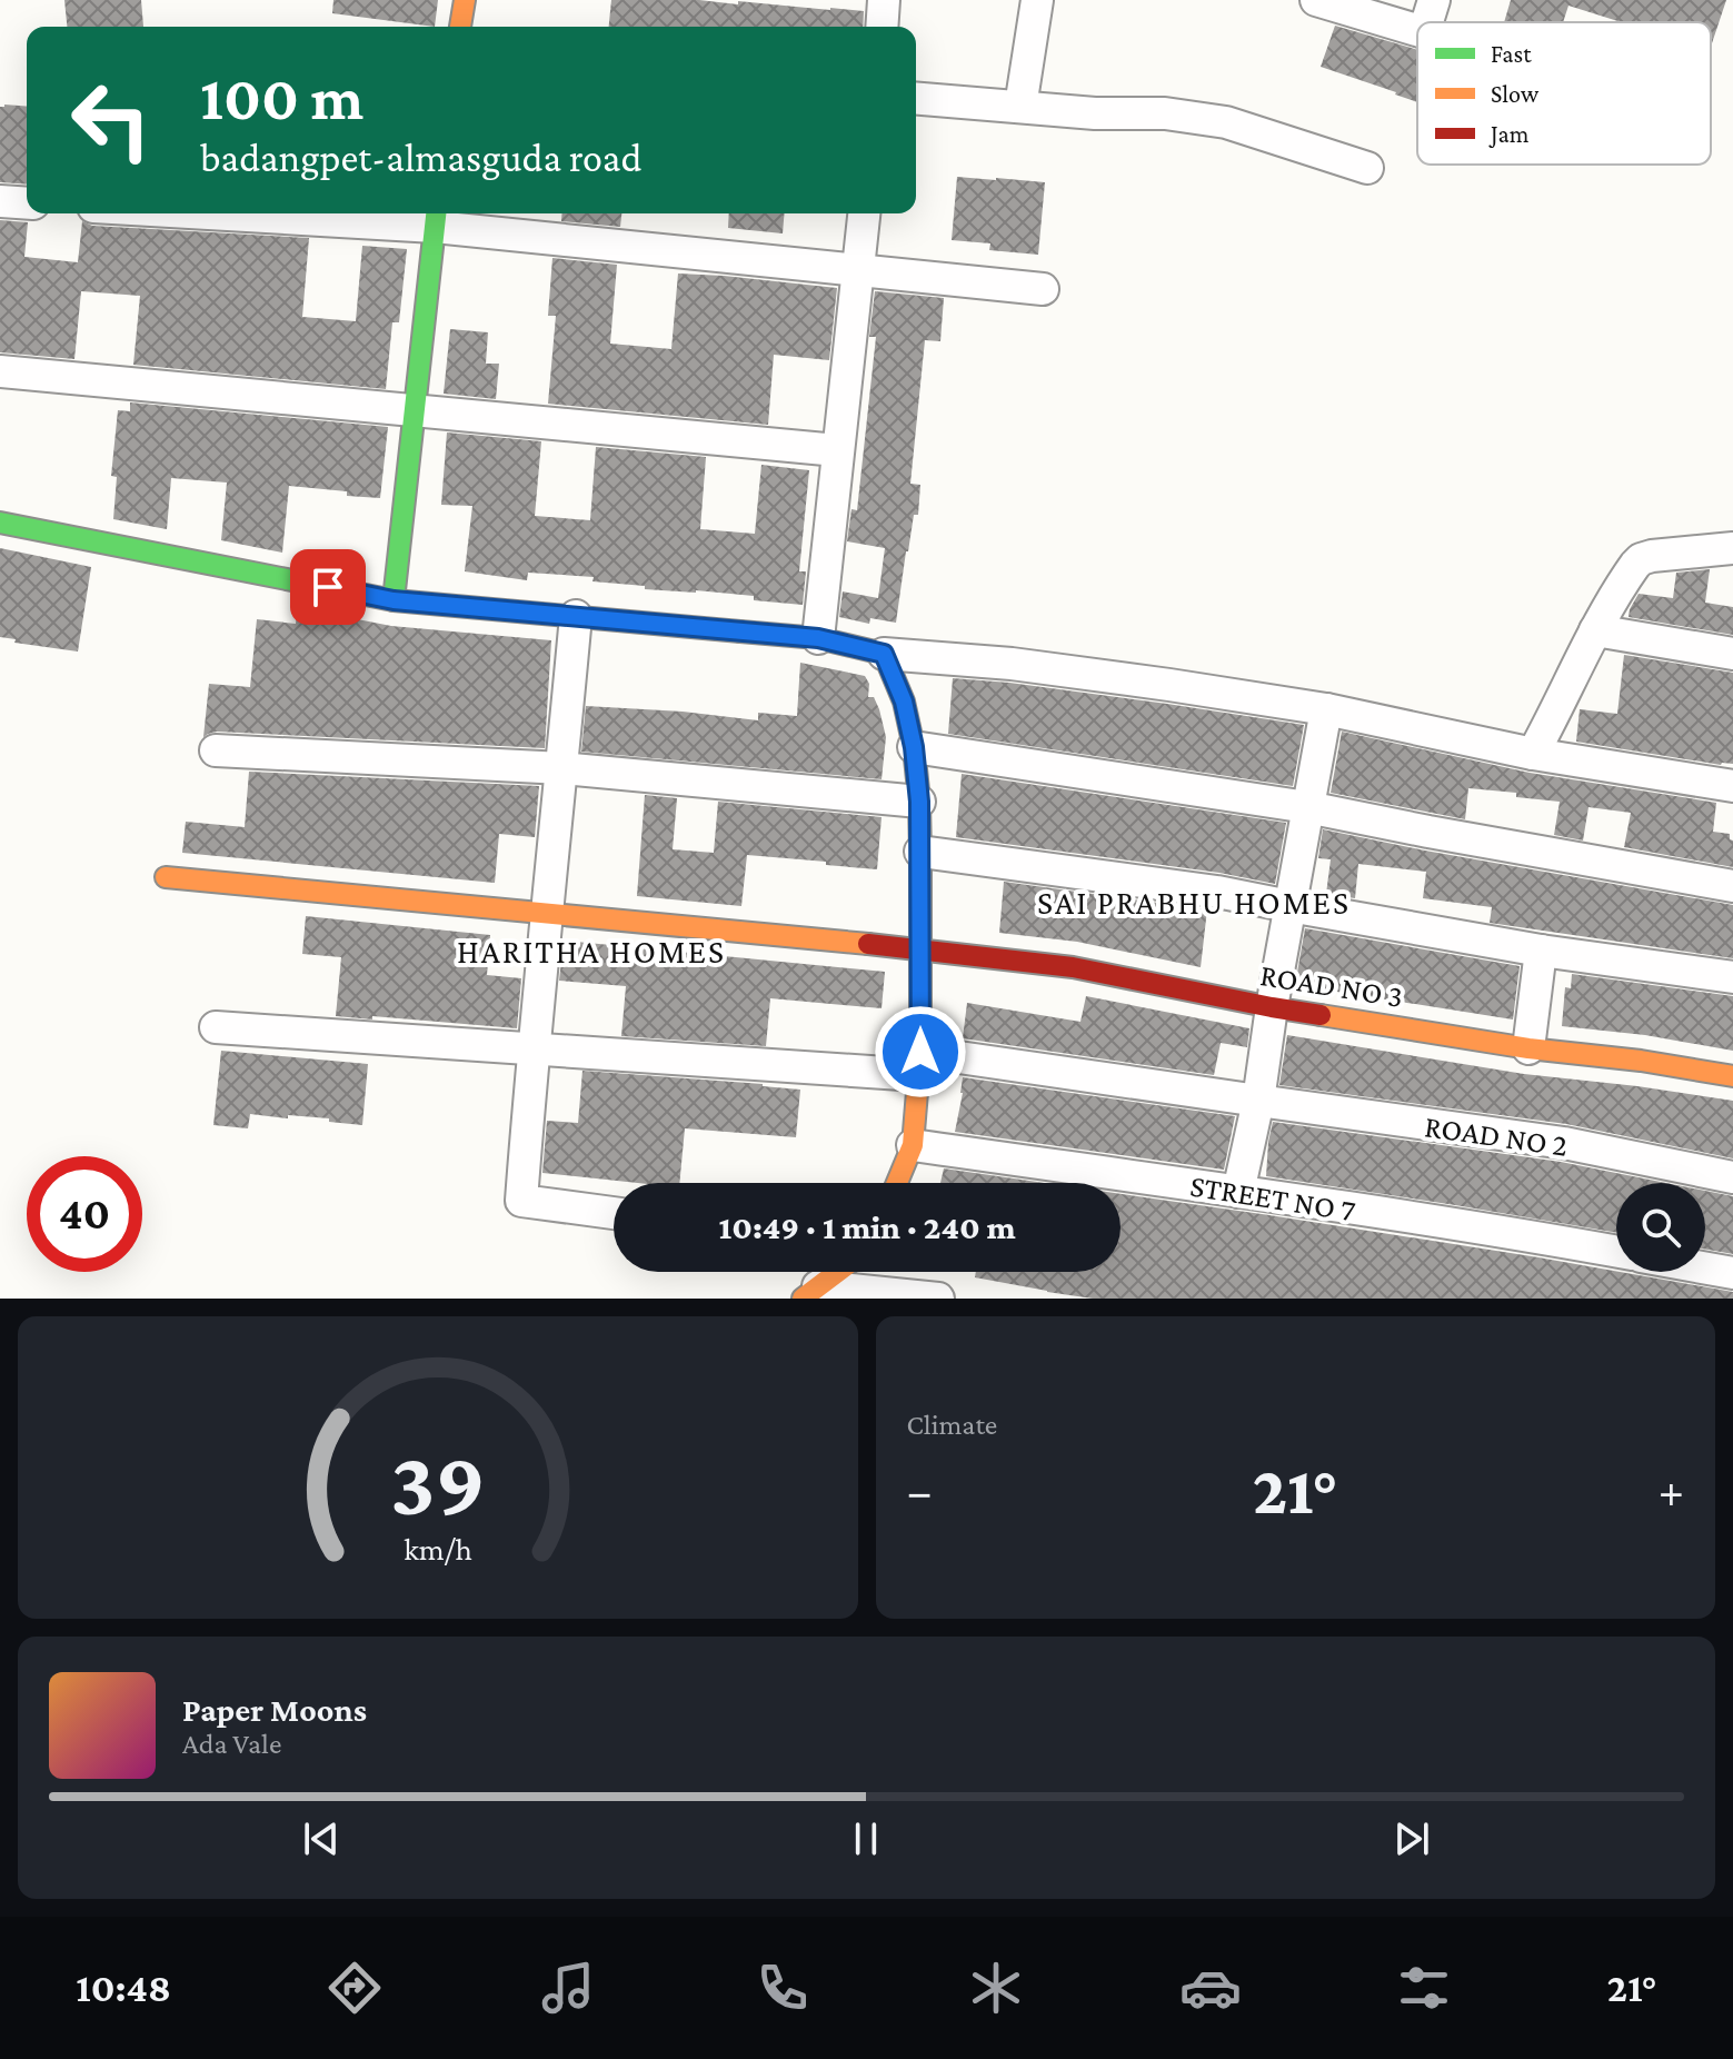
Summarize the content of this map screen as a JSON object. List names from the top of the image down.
{
  "streets": {
    "street": ["ROAD NO 3", "ROAD NO 2", "STREET NO 7"]
  },
  "districts": ["SAI PRABHU HOMES", "HARITHA HOMES"],
  "legend": ["Fast", "Slow", "Jam"],
  "page": {
    "turn": ["100 m", "badangpet-almasguda road"],
    "limit": "40",
    "trip": "10:49 · 1 min · 240 m",
    "tile": "Climate",
    "heat": ["−", "21°", "+"],
    "song": ["Paper Moons", "Ada Vale"],
    "tabs": ["10:48", "21°"],
    "gauge": ["39", "km/h"]
  }
}
